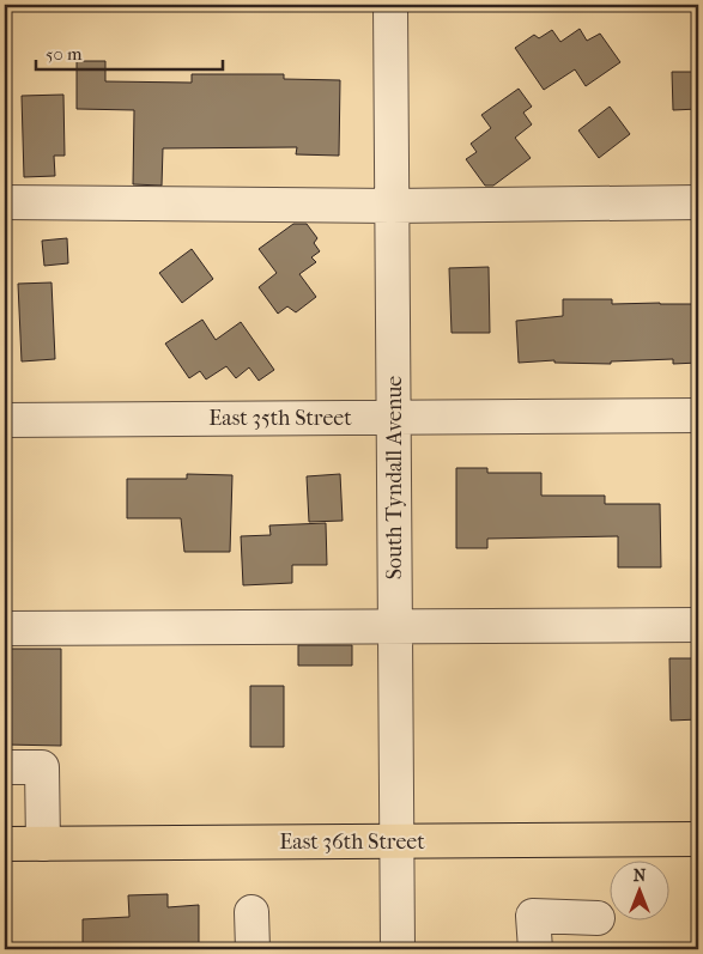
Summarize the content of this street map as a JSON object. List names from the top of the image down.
{
  "streets": {
    "main road": ["East 36th Street"],
    "street": ["East 35th Street", "South Tyndall Avenue"]
  },
  "crossings": [
    ["East 35th Street", "South Tyndall Avenue"],
    ["South Tyndall Avenue", "East 36th Street"]
  ],
  "scale_bar": "50 m",
  "north": "top"
}
